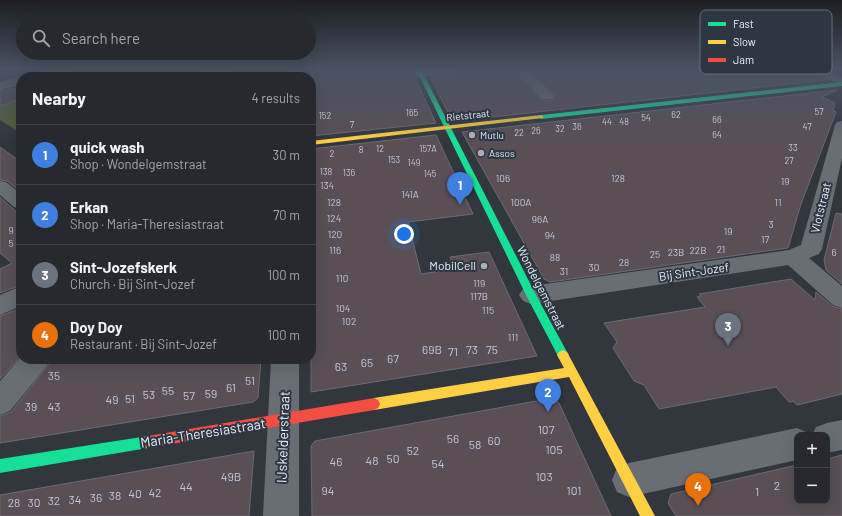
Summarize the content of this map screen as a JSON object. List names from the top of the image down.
{
  "streets": {
    "street": [
      "Rietstraat",
      "Vlotstraat",
      "Bij Sint-Jozef",
      "Wondelgemstraat",
      "Maria-Theresiastraat",
      "IJskelderstraat"
    ]
  },
  "crossings": [
    ["Rietstraat", "Wondelgemstraat"],
    ["Vlotstraat", "Bij Sint-Jozef"],
    ["Bij Sint-Jozef", "Wondelgemstraat"],
    ["Wondelgemstraat", "Maria-Theresiastraat"],
    ["Maria-Theresiastraat", "IJskelderstraat"]
  ],
  "places": ["Mutlu", "Assos", "MobilCell"],
  "house_numbers": [
    "57",
    "165",
    "62",
    "152",
    "54",
    "66",
    "44",
    "48",
    "7",
    "36",
    "47",
    "32",
    "26",
    "22",
    "64",
    "33",
    "12",
    "157A",
    "8",
    "2",
    "153",
    "27",
    "149",
    "138",
    "136",
    "145",
    "106",
    "128",
    "19",
    "134",
    "141A",
    "128",
    "100A",
    "11",
    "124",
    "96A",
    "3",
    "9",
    "19",
    "120",
    "94",
    "17",
    "5",
    "21",
    "116",
    "22B",
    "23B",
    "6",
    "25",
    "88",
    "28",
    "30",
    "31",
    "110",
    "119",
    "117B",
    "104",
    "115",
    "102",
    "111",
    "69B",
    "73",
    "75",
    "71",
    "67",
    "65",
    "63",
    "35",
    "51",
    "61",
    "55",
    "59",
    "53",
    "57",
    "51",
    "49",
    "39",
    "43",
    "107",
    "56",
    "60",
    "58",
    "105",
    "52",
    "50",
    "48",
    "46",
    "54",
    "49B",
    "103",
    "2",
    "44",
    "94",
    "101",
    "1",
    "42",
    "40",
    "38",
    "36",
    "34",
    "32",
    "28",
    "30"
  ],
  "legend": ["Fast", "Slow", "Jam"],
  "page": {
    "search": "Search here",
    "heading": ["Nearby", "4 results"],
    "list": [
      {
        "mark": "1",
        "name": "quick wash",
        "note": "Shop · Wondelgemstraat",
        "value": "30 m"
      },
      {
        "mark": "2",
        "name": "Erkan",
        "note": "Shop · Maria-Theresiastraat",
        "value": "70 m"
      },
      {
        "mark": "3",
        "name": "Sint-Jozefskerk",
        "note": "Church · Bij Sint-Jozef",
        "value": "100 m"
      },
      {
        "mark": "4",
        "name": "Doy Doy",
        "note": "Restaurant · Bij Sint-Jozef",
        "value": "100 m"
      }
    ],
    "pins": [
      "1",
      "3",
      "2",
      "4"
    ],
    "map_buttons": ["+", "−"]
  }
}
